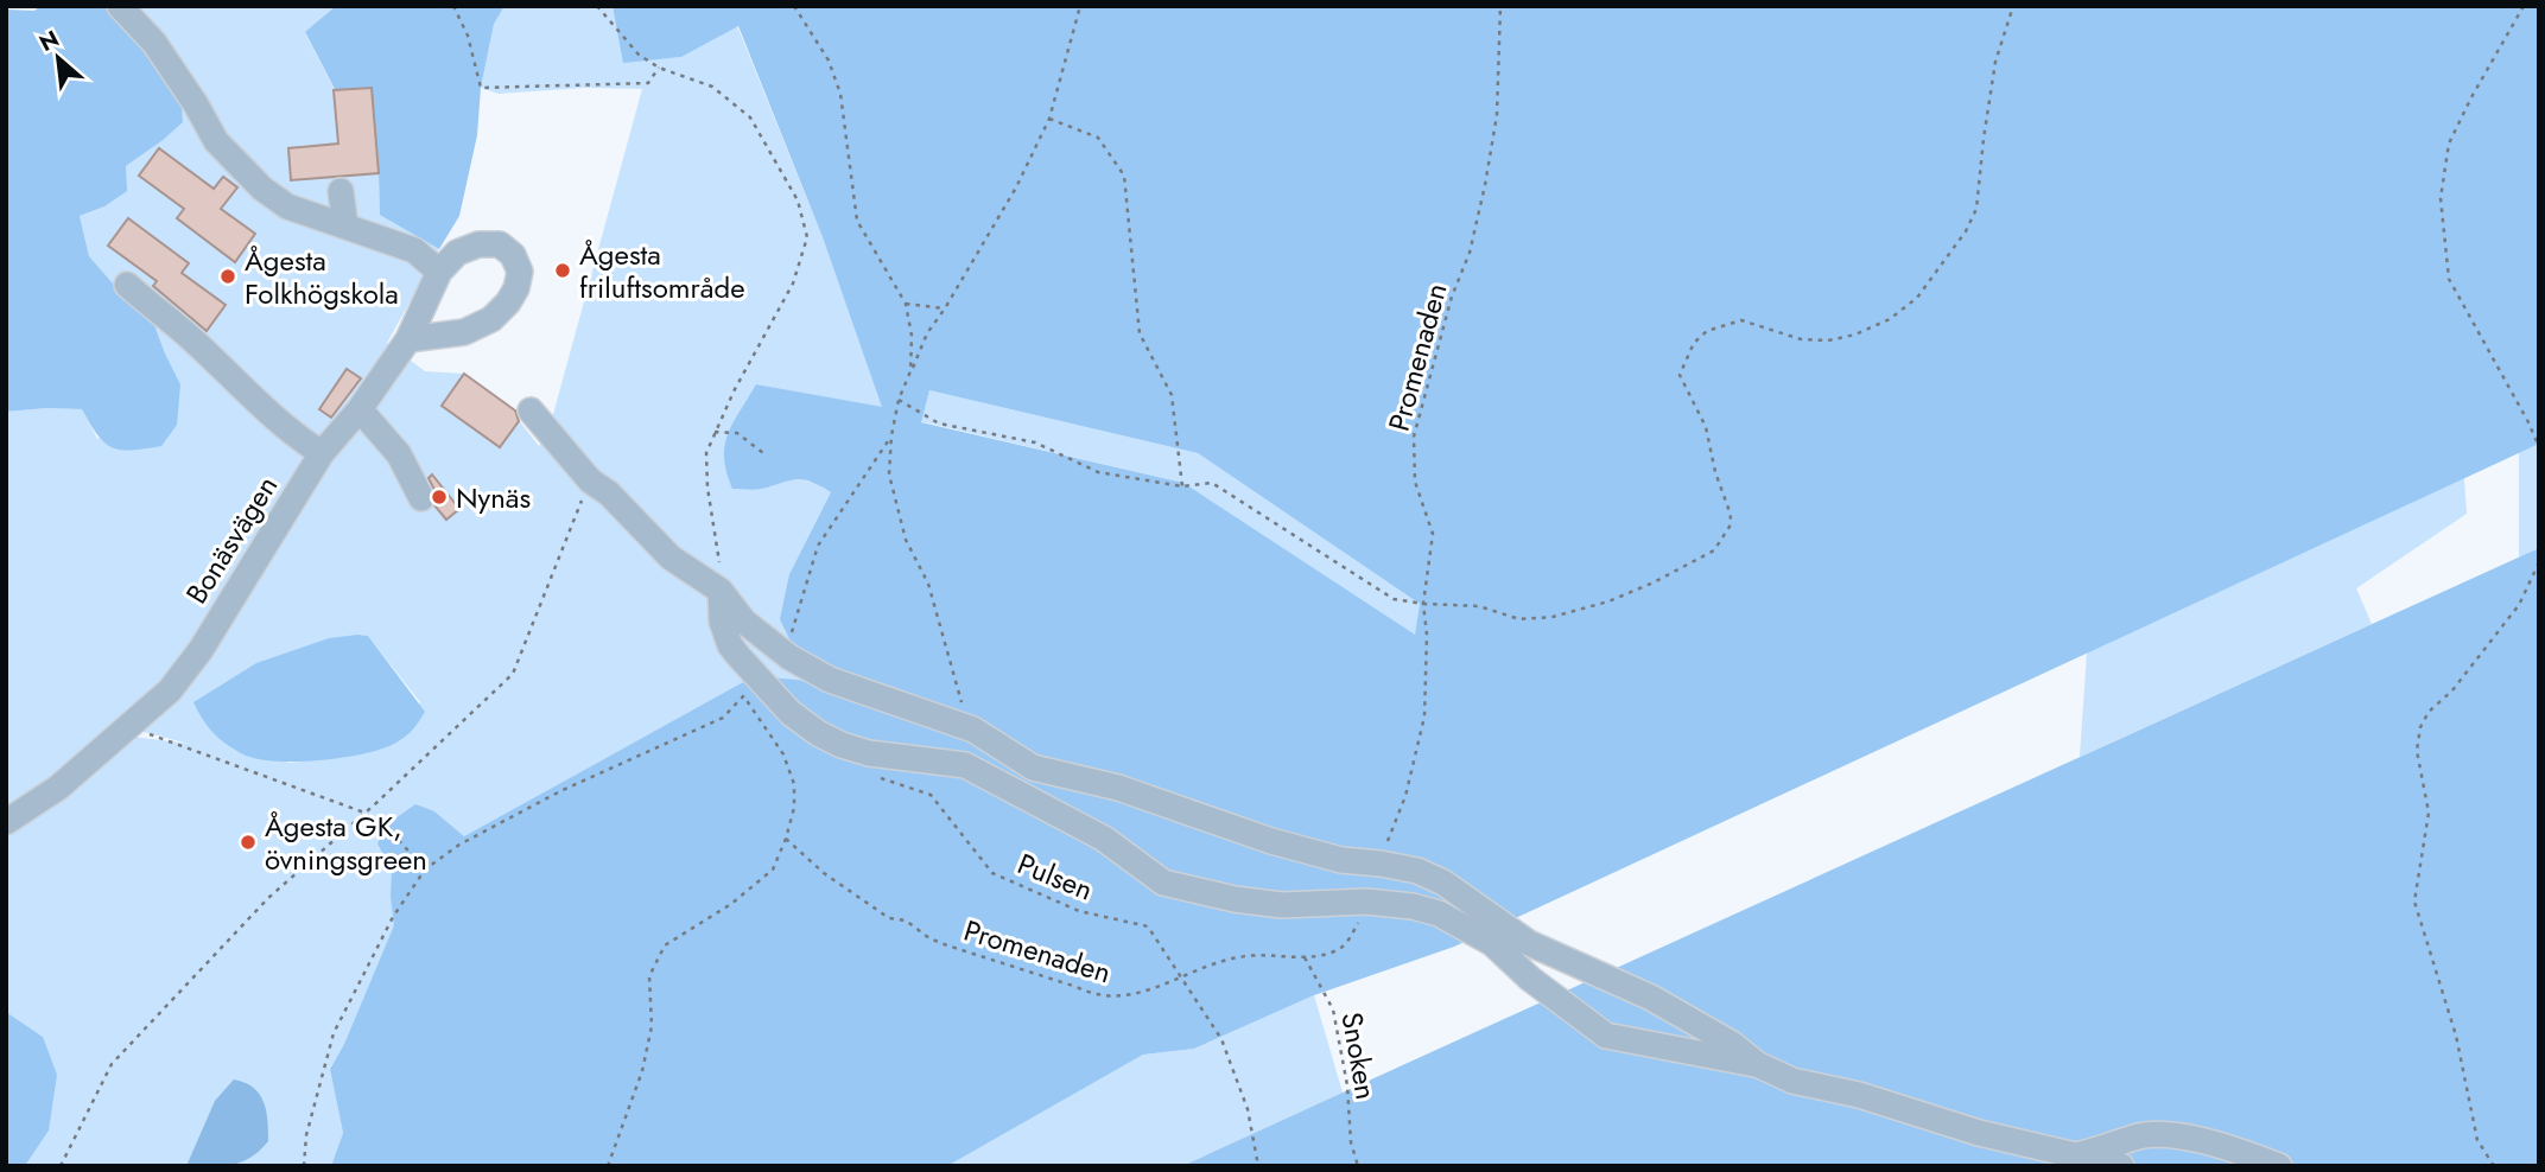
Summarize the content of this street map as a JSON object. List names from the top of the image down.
{
  "streets": {
    "street": ["Bonäsvägen"],
    "path": ["Promenaden", "Pulsen", "Snoken"]
  },
  "crossings": [
    ["Promenaden", "Pulsen"],
    ["Promenaden", "Snoken"]
  ],
  "places": [
    "Ågesta friluftsområde",
    "Ågesta Folkhögskola",
    "Nynäs",
    "Ågesta GK, övningsgreen"
  ],
  "north": "top left"
}
